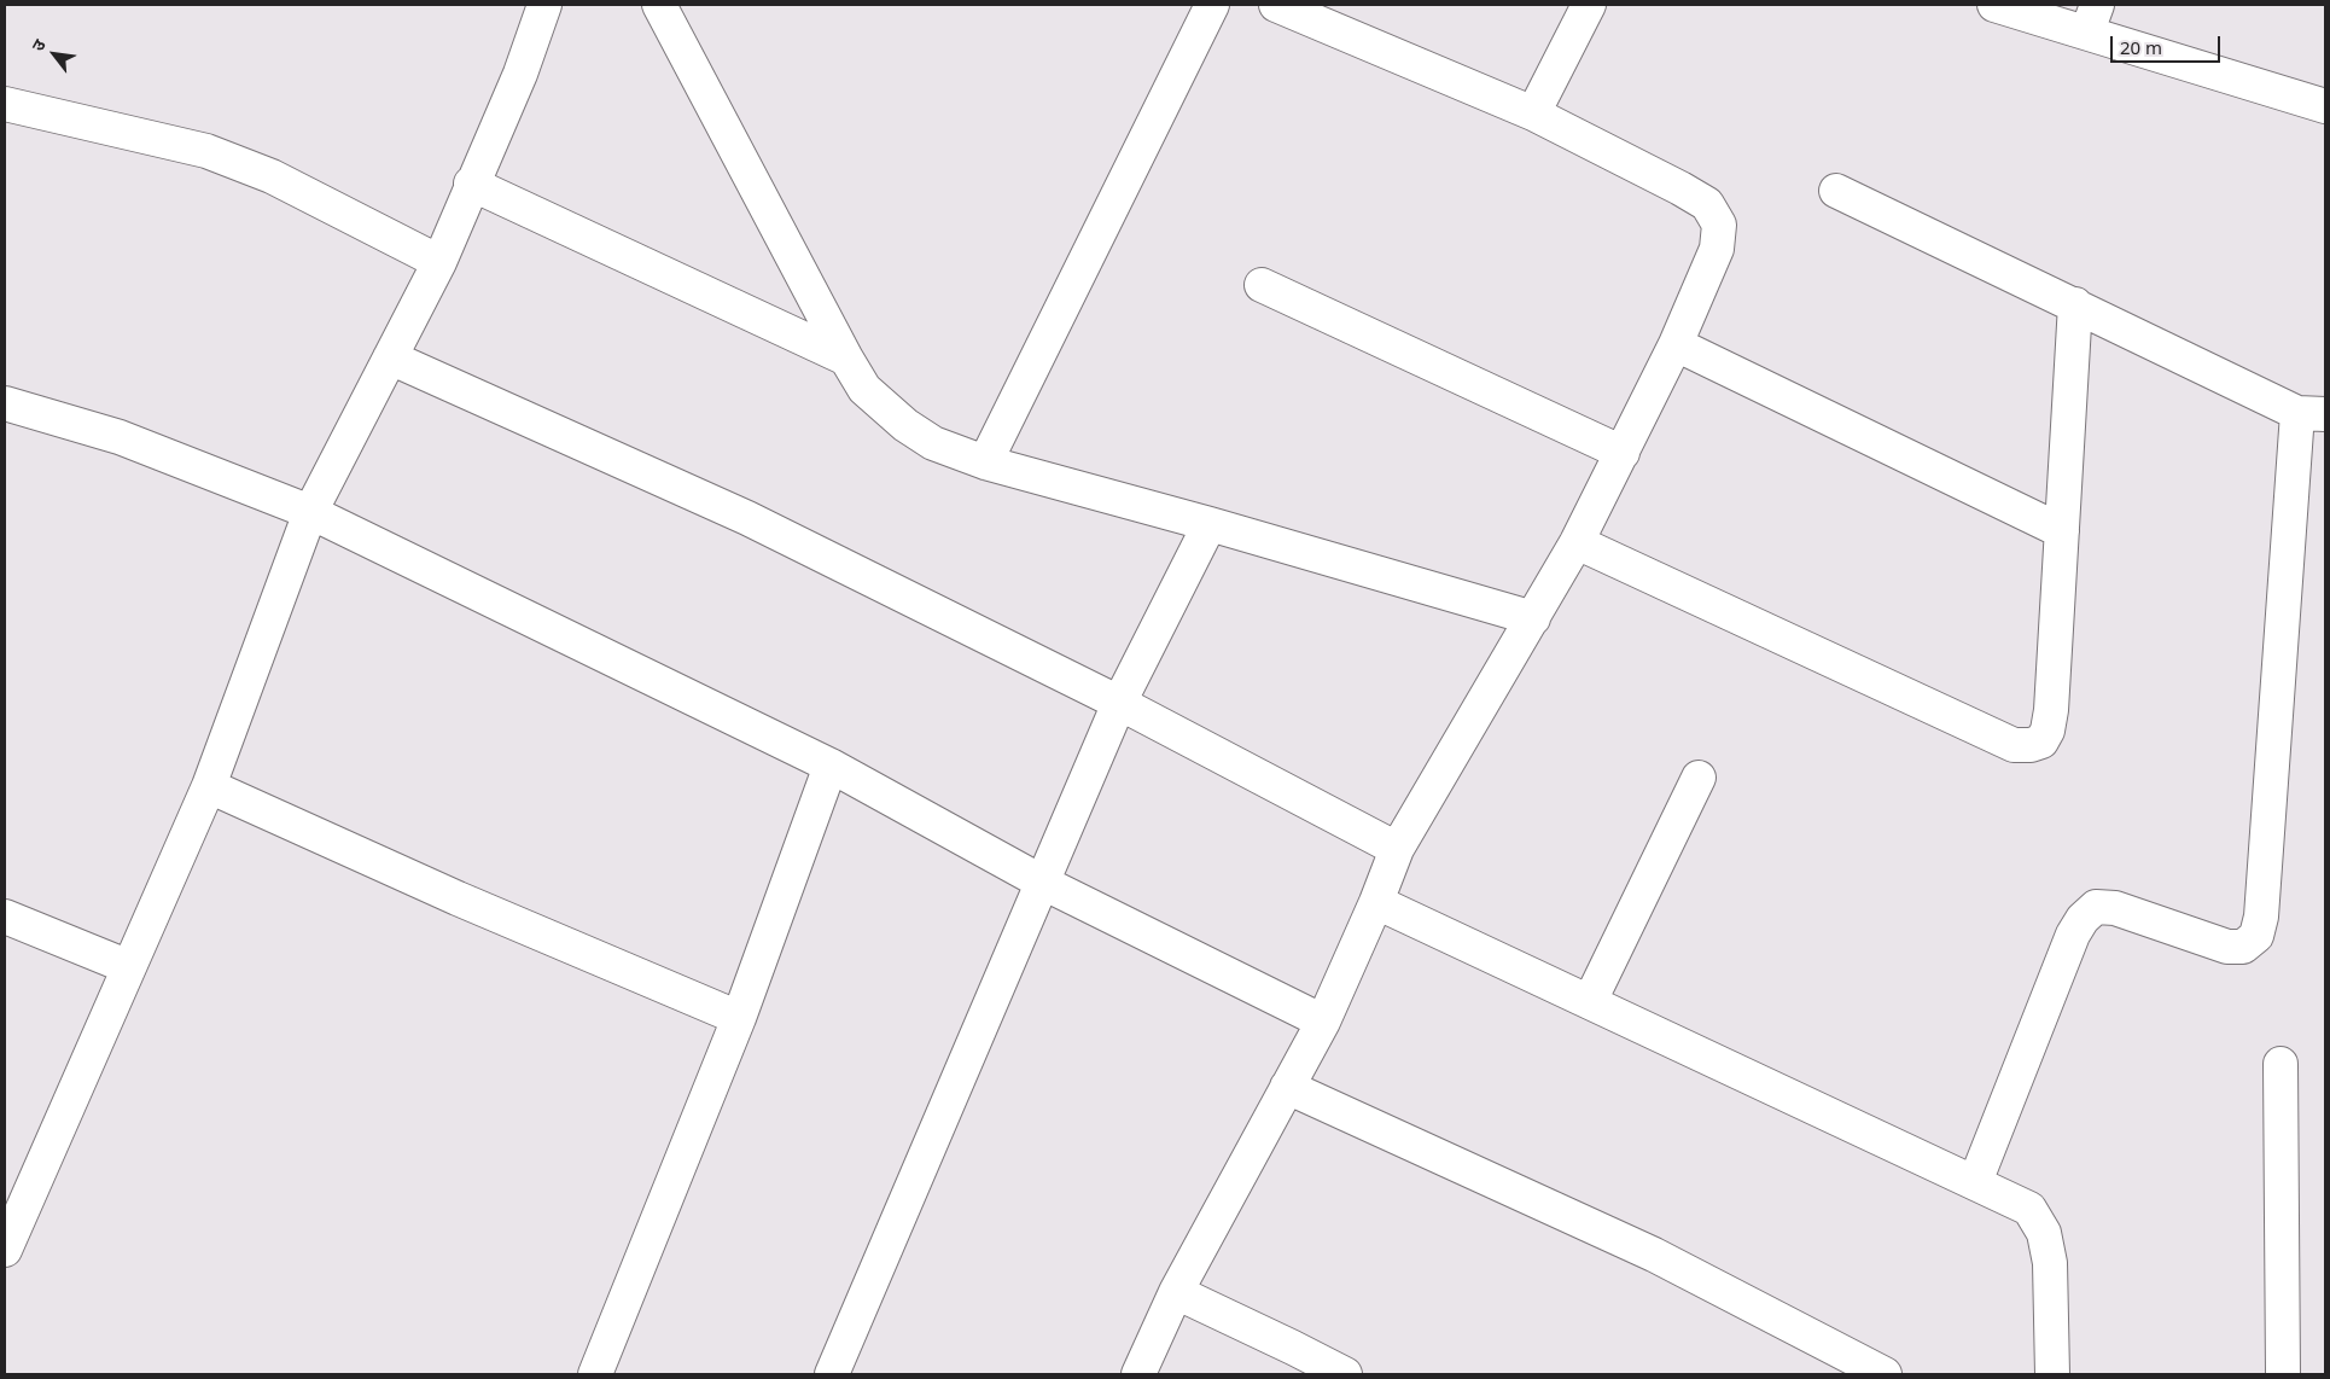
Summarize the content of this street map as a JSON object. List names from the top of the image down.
{
  "scale_bar": "20 m",
  "north": "top left"
}
